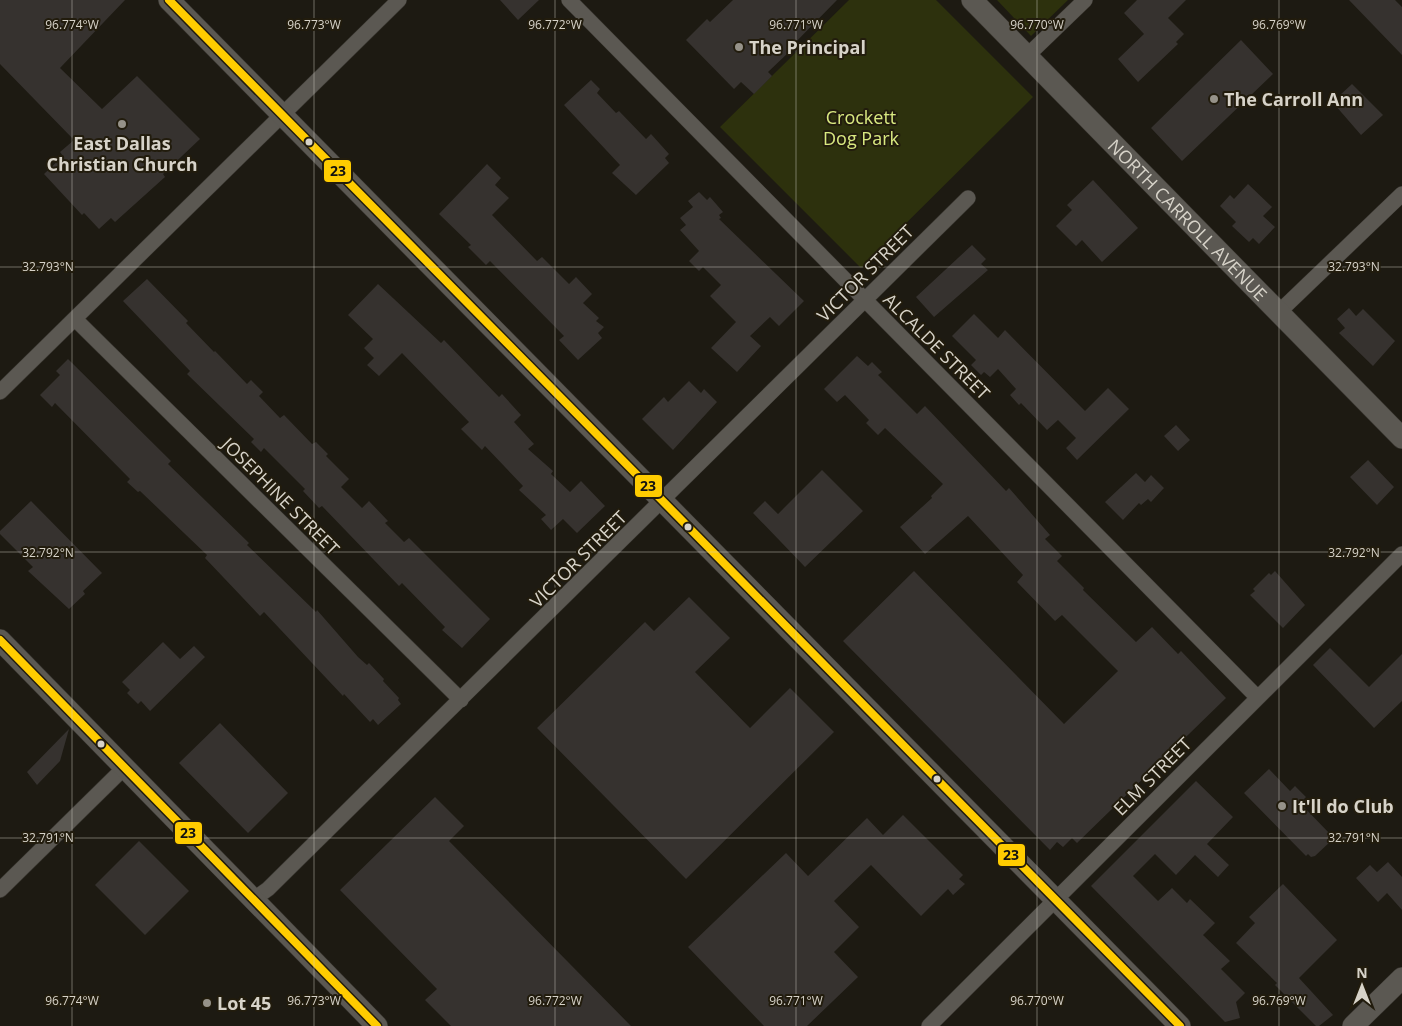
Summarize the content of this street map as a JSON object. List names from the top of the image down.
{
  "streets": {
    "main road": ["NORTH CARROLL AVENUE"],
    "street": [
      "VICTOR STREET",
      "ALCALDE STREET",
      "JOSEPHINE STREET",
      "ELM STREET"
    ]
  },
  "crossings": [
    ["VICTOR STREET", "ALCALDE STREET"],
    ["VICTOR STREET", "JOSEPHINE STREET"],
    ["ALCALDE STREET", "ELM STREET"]
  ],
  "parks": ["Crockett Dog Park"],
  "places": [
    "The Principal",
    "The Carroll Ann",
    "East Dallas Christian Church",
    "It'll do Club",
    "Lot 45"
  ],
  "lines": ["transit line 23"],
  "north": "top",
  "coordinates": [
    "96.774°W",
    "96.773°W",
    "96.772°W",
    "96.771°W",
    "96.770°W",
    "96.769°W",
    "32.793°N",
    "32.792°N",
    "32.791°N"
  ]
}
